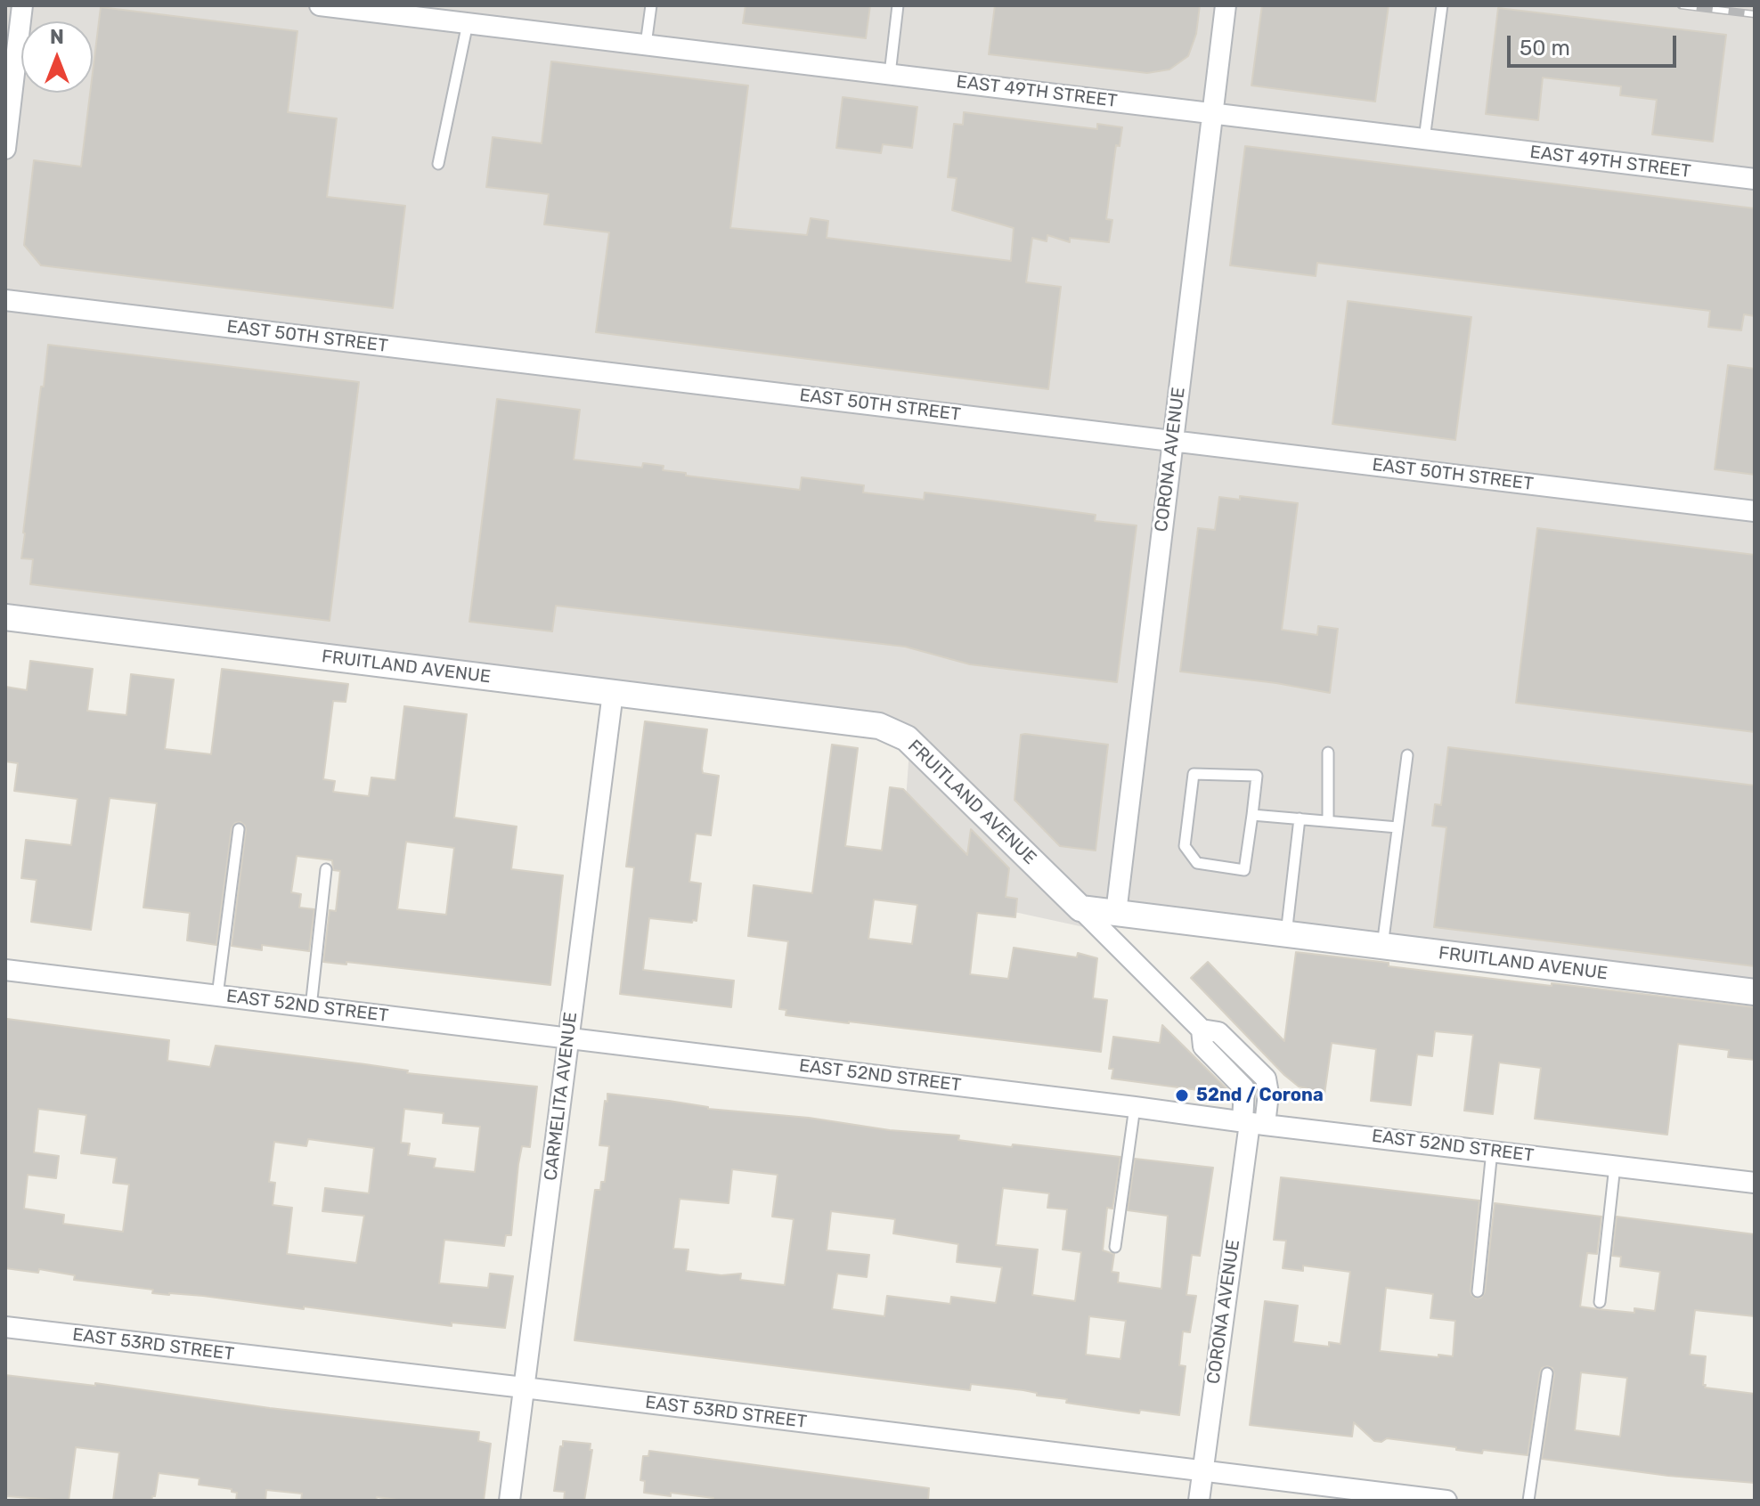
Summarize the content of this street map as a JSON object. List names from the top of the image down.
{
  "streets": {
    "street": [
      "EAST 49TH STREET",
      "EAST 50TH STREET",
      "CORONA AVENUE",
      "FRUITLAND AVENUE",
      "EAST 52ND STREET",
      "CARMELITA AVENUE",
      "EAST 53RD STREET"
    ]
  },
  "crossings": [
    ["EAST 49TH STREET", "CORONA AVENUE"],
    ["EAST 50TH STREET", "CORONA AVENUE"],
    ["CORONA AVENUE", "FRUITLAND AVENUE"],
    ["CORONA AVENUE", "EAST 52ND STREET"],
    ["CORONA AVENUE", "EAST 53RD STREET"],
    ["FRUITLAND AVENUE", "CARMELITA AVENUE"],
    ["EAST 52ND STREET", "CARMELITA AVENUE"],
    ["CARMELITA AVENUE", "EAST 53RD STREET"]
  ],
  "places": ["52nd / Corona"],
  "scale_bar": "50 m",
  "north": "top"
}
